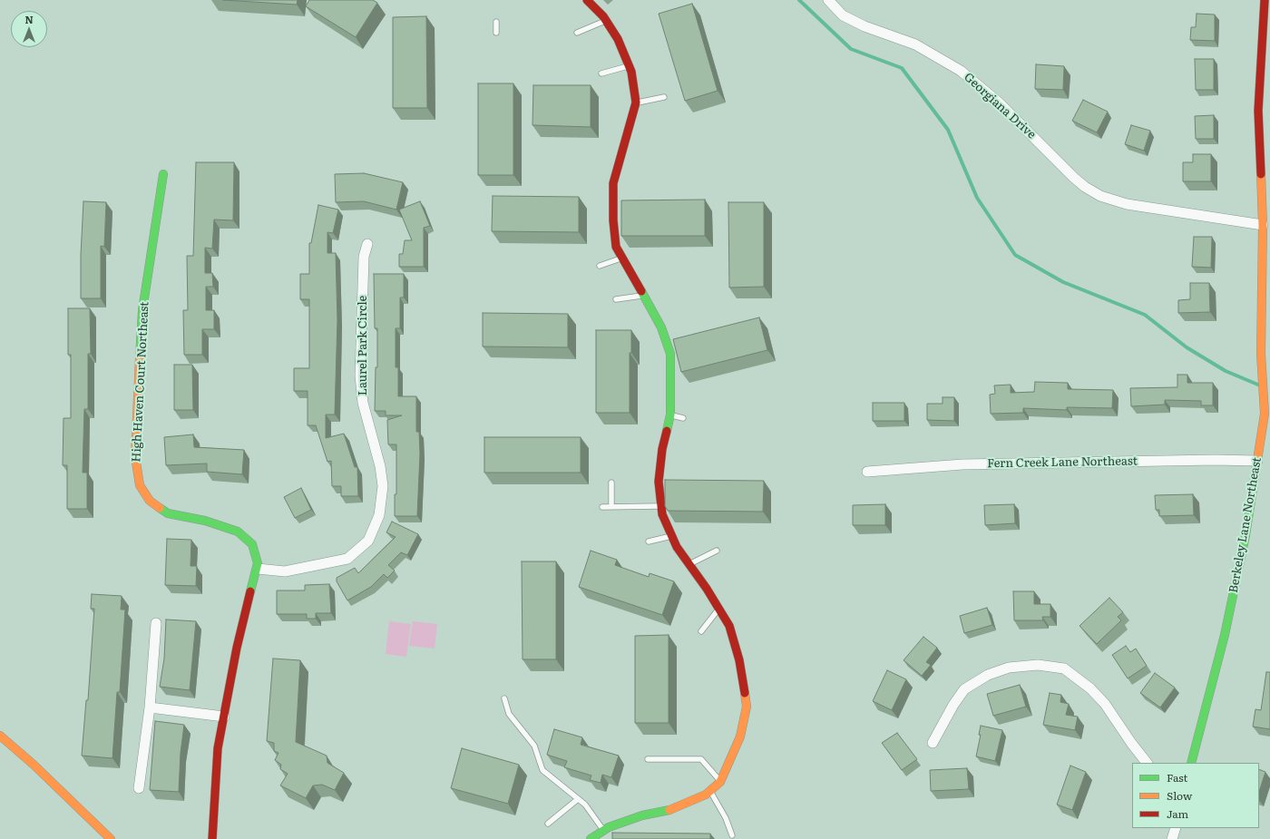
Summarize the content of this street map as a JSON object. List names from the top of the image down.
{
  "streets": {
    "street": [
      "Georgiana Drive",
      "Laurel Park Circle",
      "High Haven Court Northeast",
      "Fern Creek Lane Northeast",
      "Berkeley Lane Northeast"
    ]
  },
  "crossings": [
    ["Georgiana Drive", "Berkeley Lane Northeast"],
    ["Laurel Park Circle", "High Haven Court Northeast"],
    ["Fern Creek Lane Northeast", "Berkeley Lane Northeast"]
  ],
  "legend": ["Fast", "Slow", "Jam"],
  "north": "top"
}
